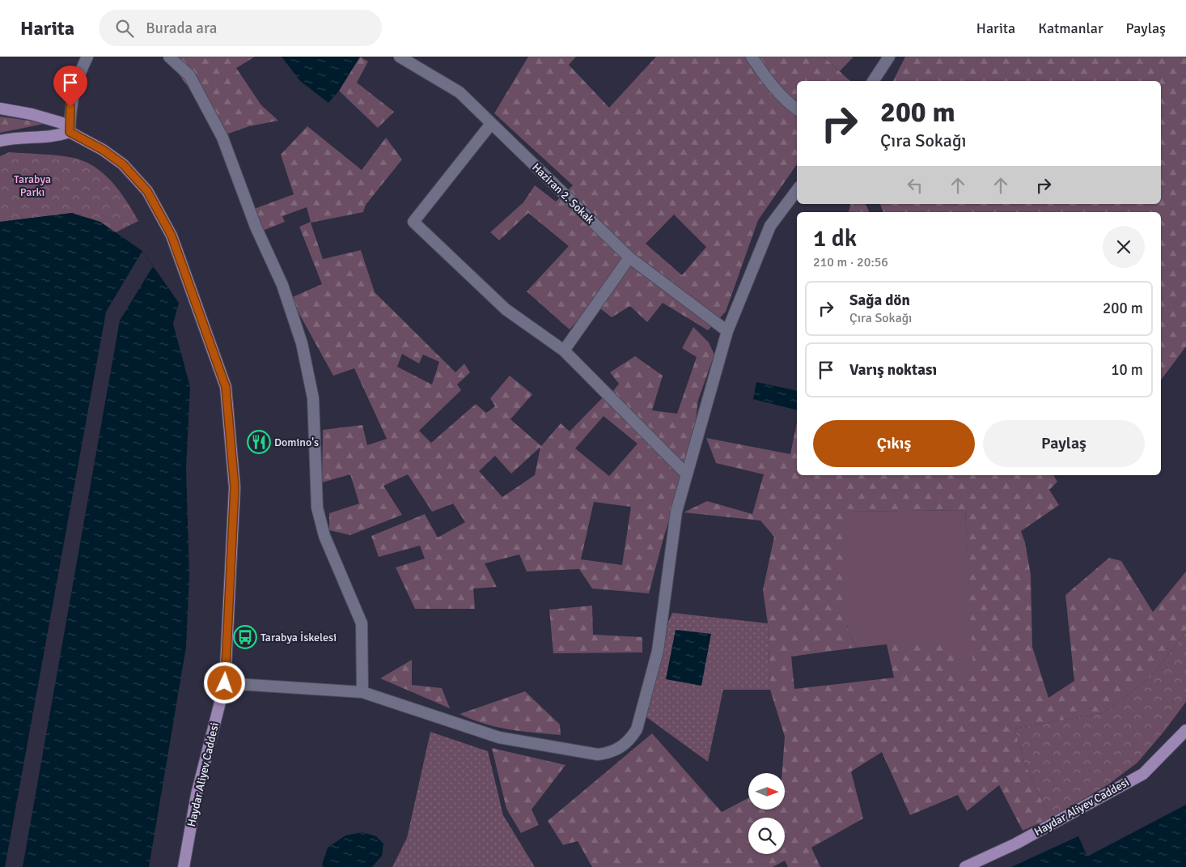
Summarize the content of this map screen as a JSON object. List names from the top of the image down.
{
  "streets": {
    "main road": ["Haydar Aliyev Caddesi"],
    "street": ["Haziran 2. Sokak"]
  },
  "parks": ["Tarabya Parkı"],
  "places": {
    "restaurant": ["Domino's"],
    "bus stop": ["Tarabya İskelesi"]
  },
  "north": "right",
  "page": {
    "header": "Harita",
    "search": "Burada ara",
    "nav": ["Harita", "Katmanlar", "Paylaş"],
    "turn": ["200 m", "Çıra Sokağı"],
    "heading": ["1 dk", "210 m · 20:56"],
    "list": [
      {
        "name": "Sağa dön",
        "note": "Çıra Sokağı",
        "value": "200 m"
      },
      {
        "name": "Varış noktası",
        "value": "10 m"
      }
    ],
    "buttons": ["Çıkış", "Paylaş"]
  }
}
